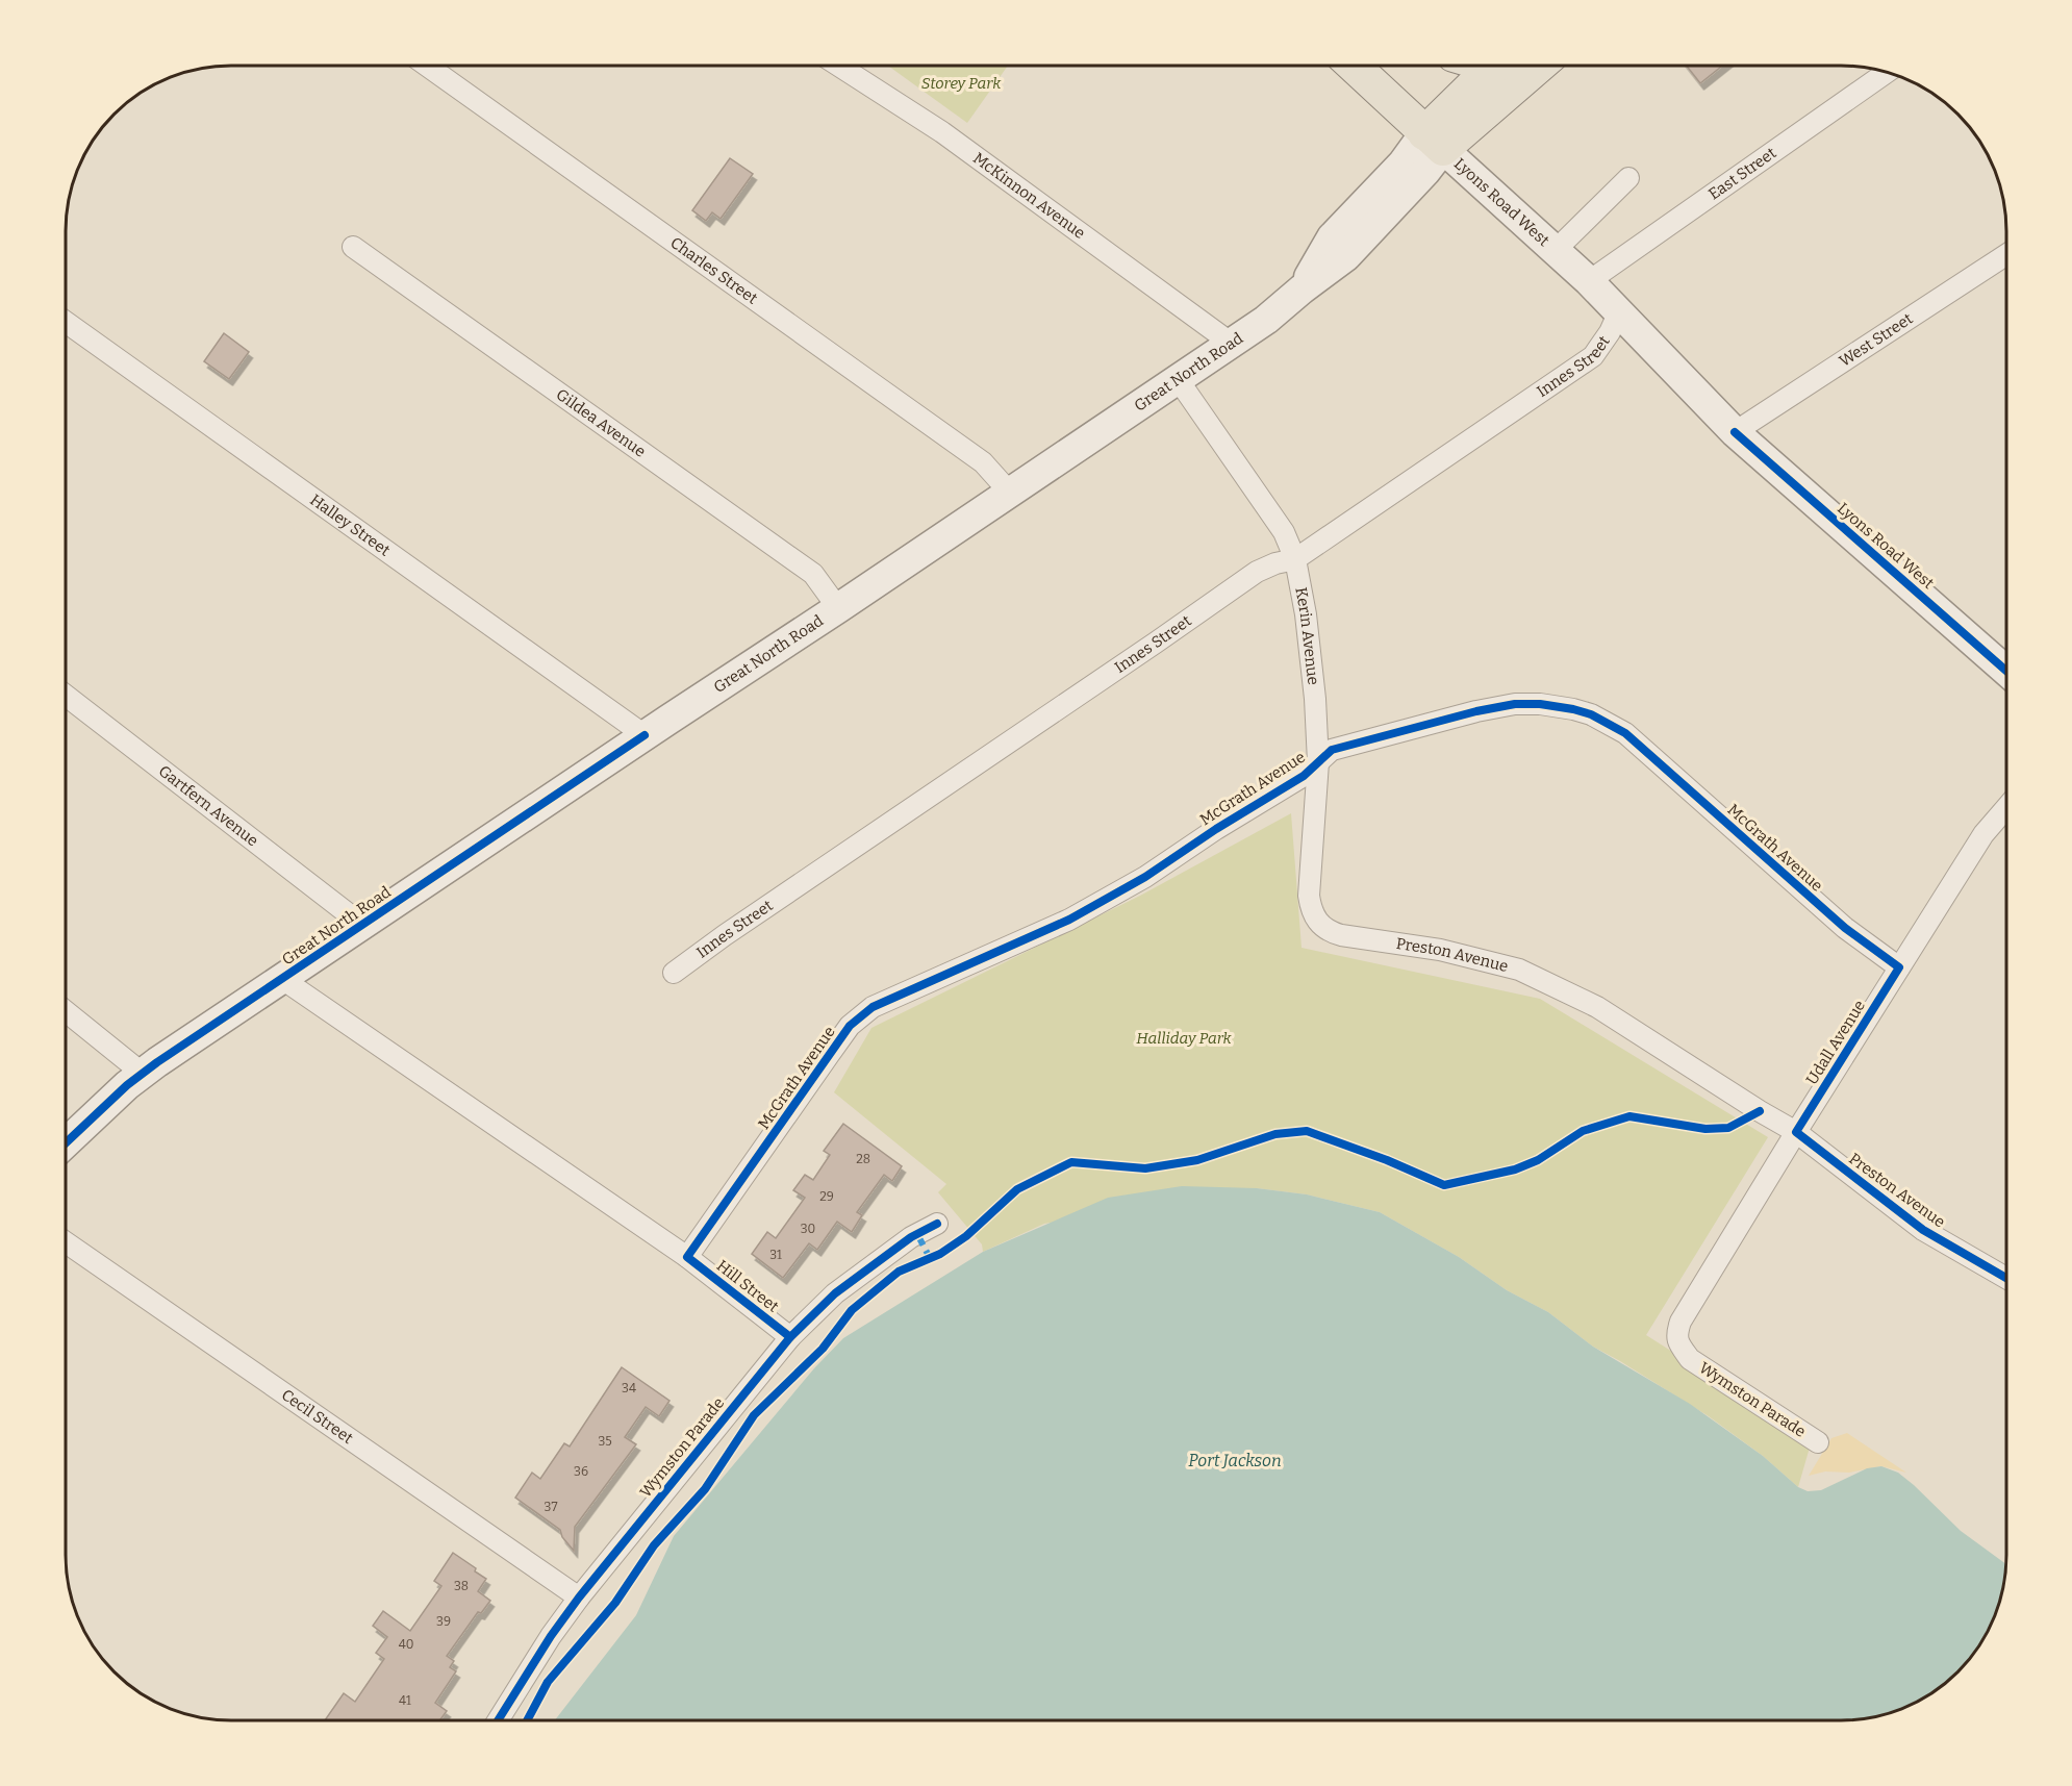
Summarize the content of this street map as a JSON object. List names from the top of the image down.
{
  "streets": {
    "main road": ["Lyons Road West", "Great North Road"],
    "street": [
      "East Street",
      "McKinnon Avenue",
      "Charles Street",
      "West Street",
      "Innes Street",
      "Gildea Avenue",
      "Halley Street",
      "Kerin Avenue",
      "McGrath Avenue",
      "Gartfern Avenue",
      "Preston Avenue",
      "Udall Avenue",
      "Hill Street",
      "Wymston Parade",
      "Cecil Street"
    ]
  },
  "crossings": [
    ["East Street", "Lyons Road West"],
    ["McKinnon Avenue", "Great North Road"],
    ["Lyons Road West", "West Street"],
    ["Lyons Road West", "Innes Street"],
    ["Lyons Road West", "Great North Road"],
    ["Charles Street", "Great North Road"],
    ["Innes Street", "Kerin Avenue"],
    ["Great North Road", "Gildea Avenue"],
    ["Great North Road", "Halley Street"],
    ["Great North Road", "Kerin Avenue"],
    ["Great North Road", "Gartfern Avenue"],
    ["Great North Road", "Hill Street"],
    ["Kerin Avenue", "McGrath Avenue"],
    ["Kerin Avenue", "Preston Avenue"],
    ["McGrath Avenue", "Udall Avenue"],
    ["McGrath Avenue", "Hill Street"],
    ["Preston Avenue", "Udall Avenue"],
    ["Udall Avenue", "Wymston Parade"],
    ["Hill Street", "Wymston Parade"],
    ["Wymston Parade", "Cecil Street"]
  ],
  "water": ["Port Jackson"],
  "parks": ["Storey Park", "Halliday Park"],
  "house_numbers": [
    "28",
    "29",
    "30",
    "31",
    "34",
    "35",
    "36",
    "37",
    "38",
    "39",
    "40",
    "41"
  ]
}
